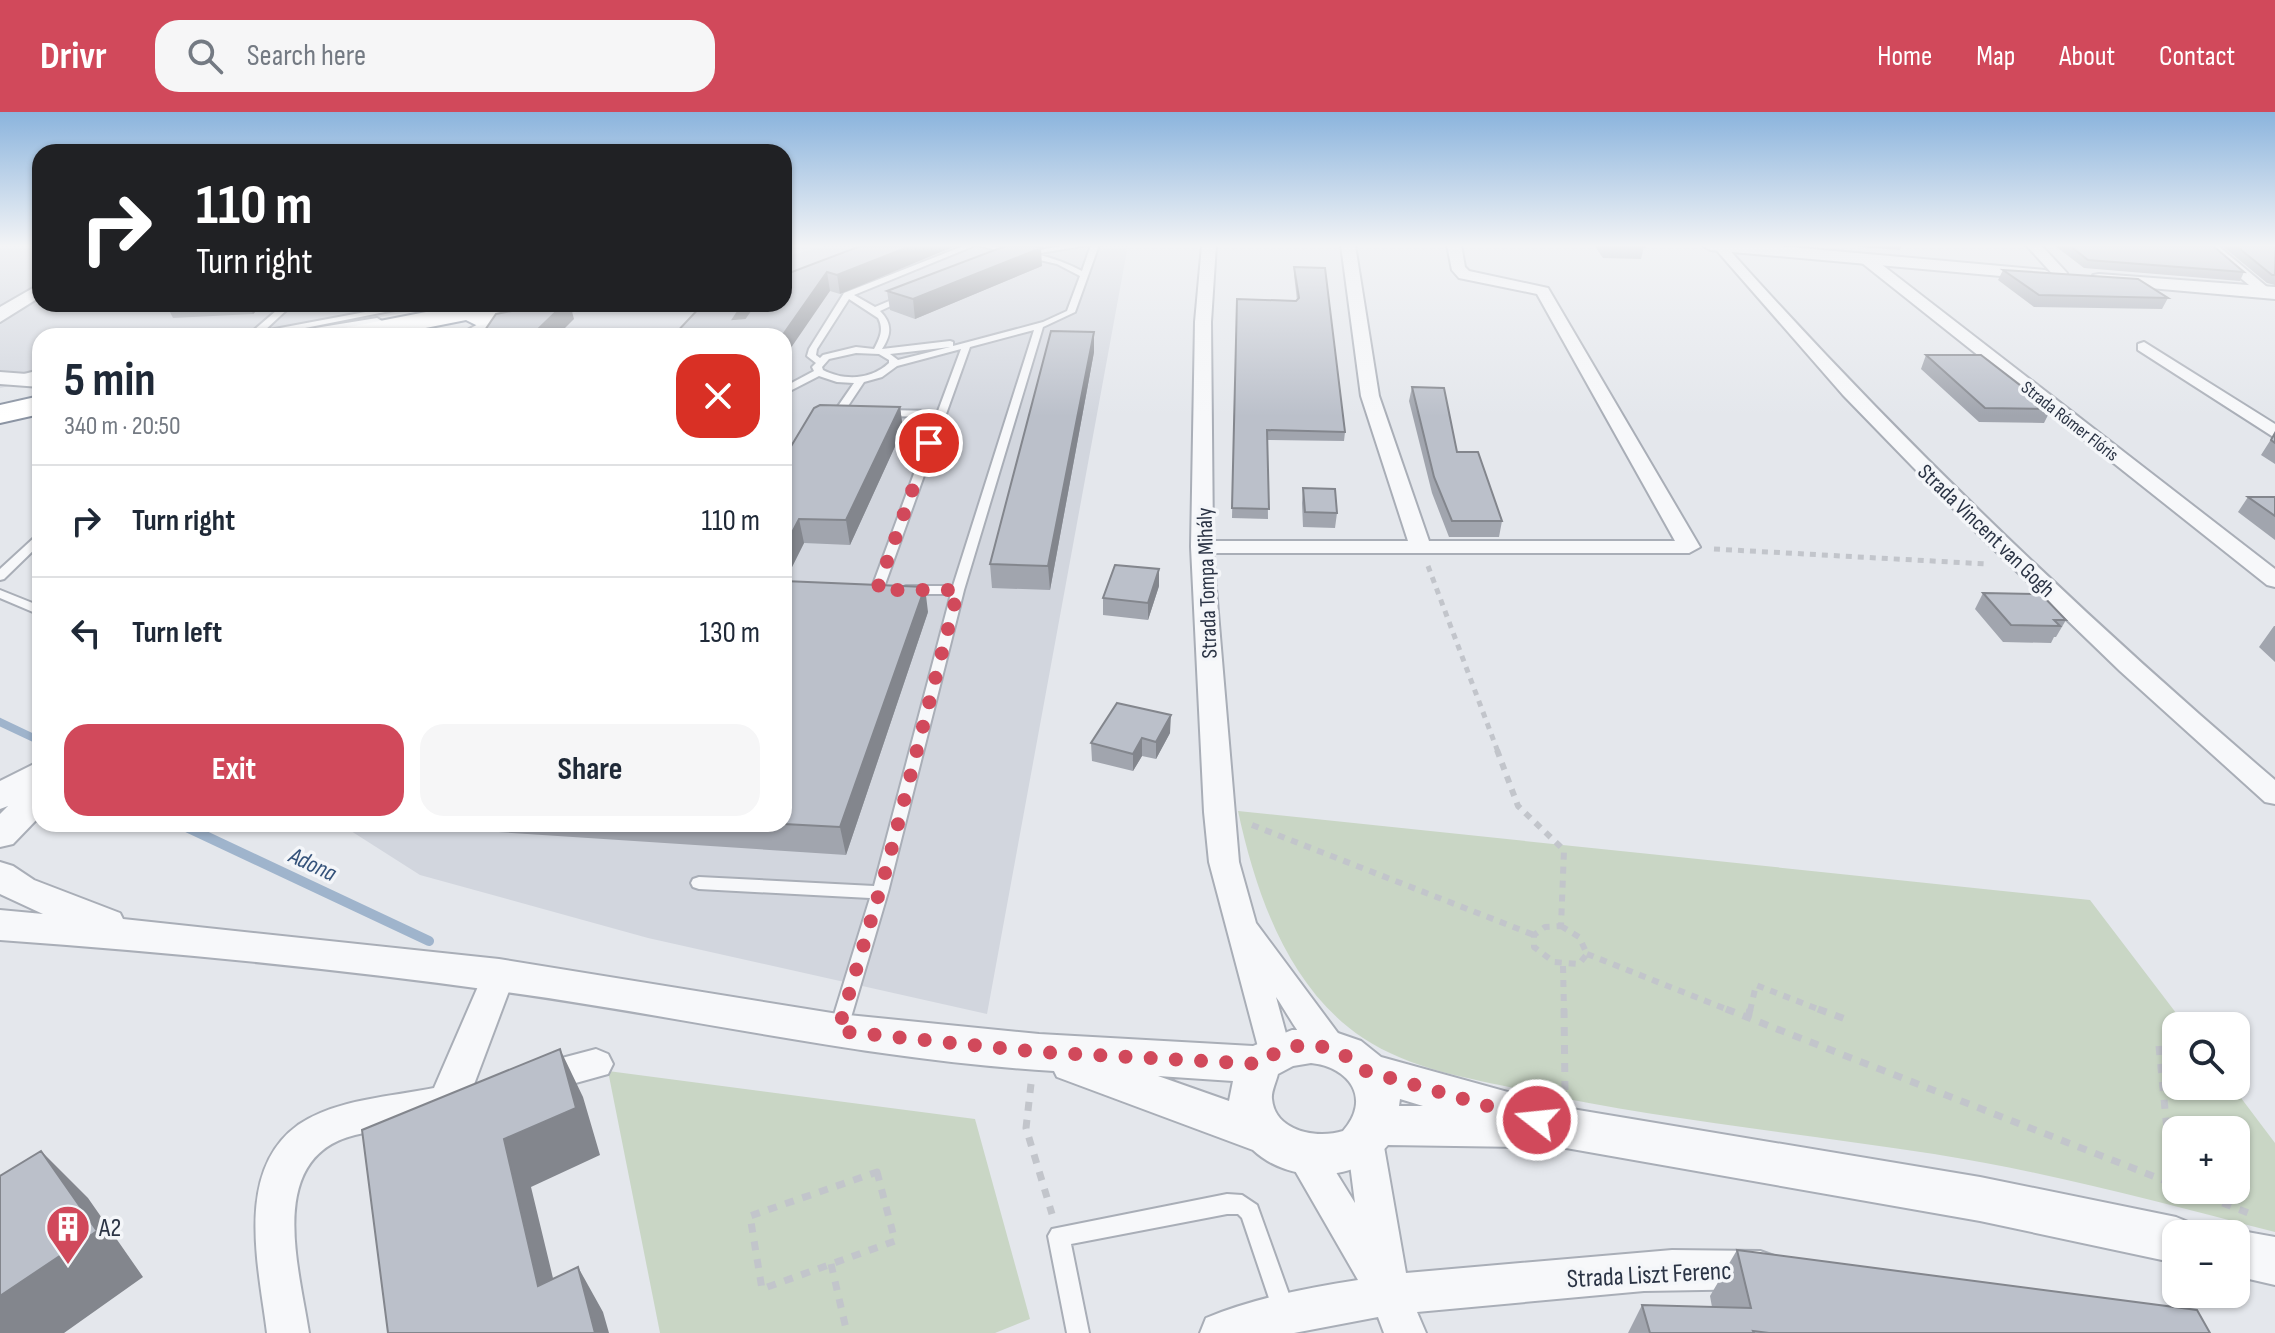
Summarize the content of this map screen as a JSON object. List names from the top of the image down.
{
  "streets": {
    "street": [
      "Strada Rómer Flóris",
      "Strada Vincent van Gogh",
      "Strada Tompa Mihály",
      "Strada Liszt Ferenc"
    ]
  },
  "water": ["Adona"],
  "places": {
    "building": ["A2"]
  },
  "page": {
    "header": "Drivr",
    "search": "Search here",
    "nav": [
      "Home",
      "Map",
      "About",
      "Contact"
    ],
    "turn": ["110 m", "Turn right"],
    "heading": ["5 min", "340 m · 20:50"],
    "list": [
      {
        "name": "Turn right",
        "value": "110 m"
      },
      {
        "name": "Turn left",
        "value": "130 m"
      }
    ],
    "buttons": ["Exit", "Share"],
    "map_buttons": ["+", "−"]
  }
}
